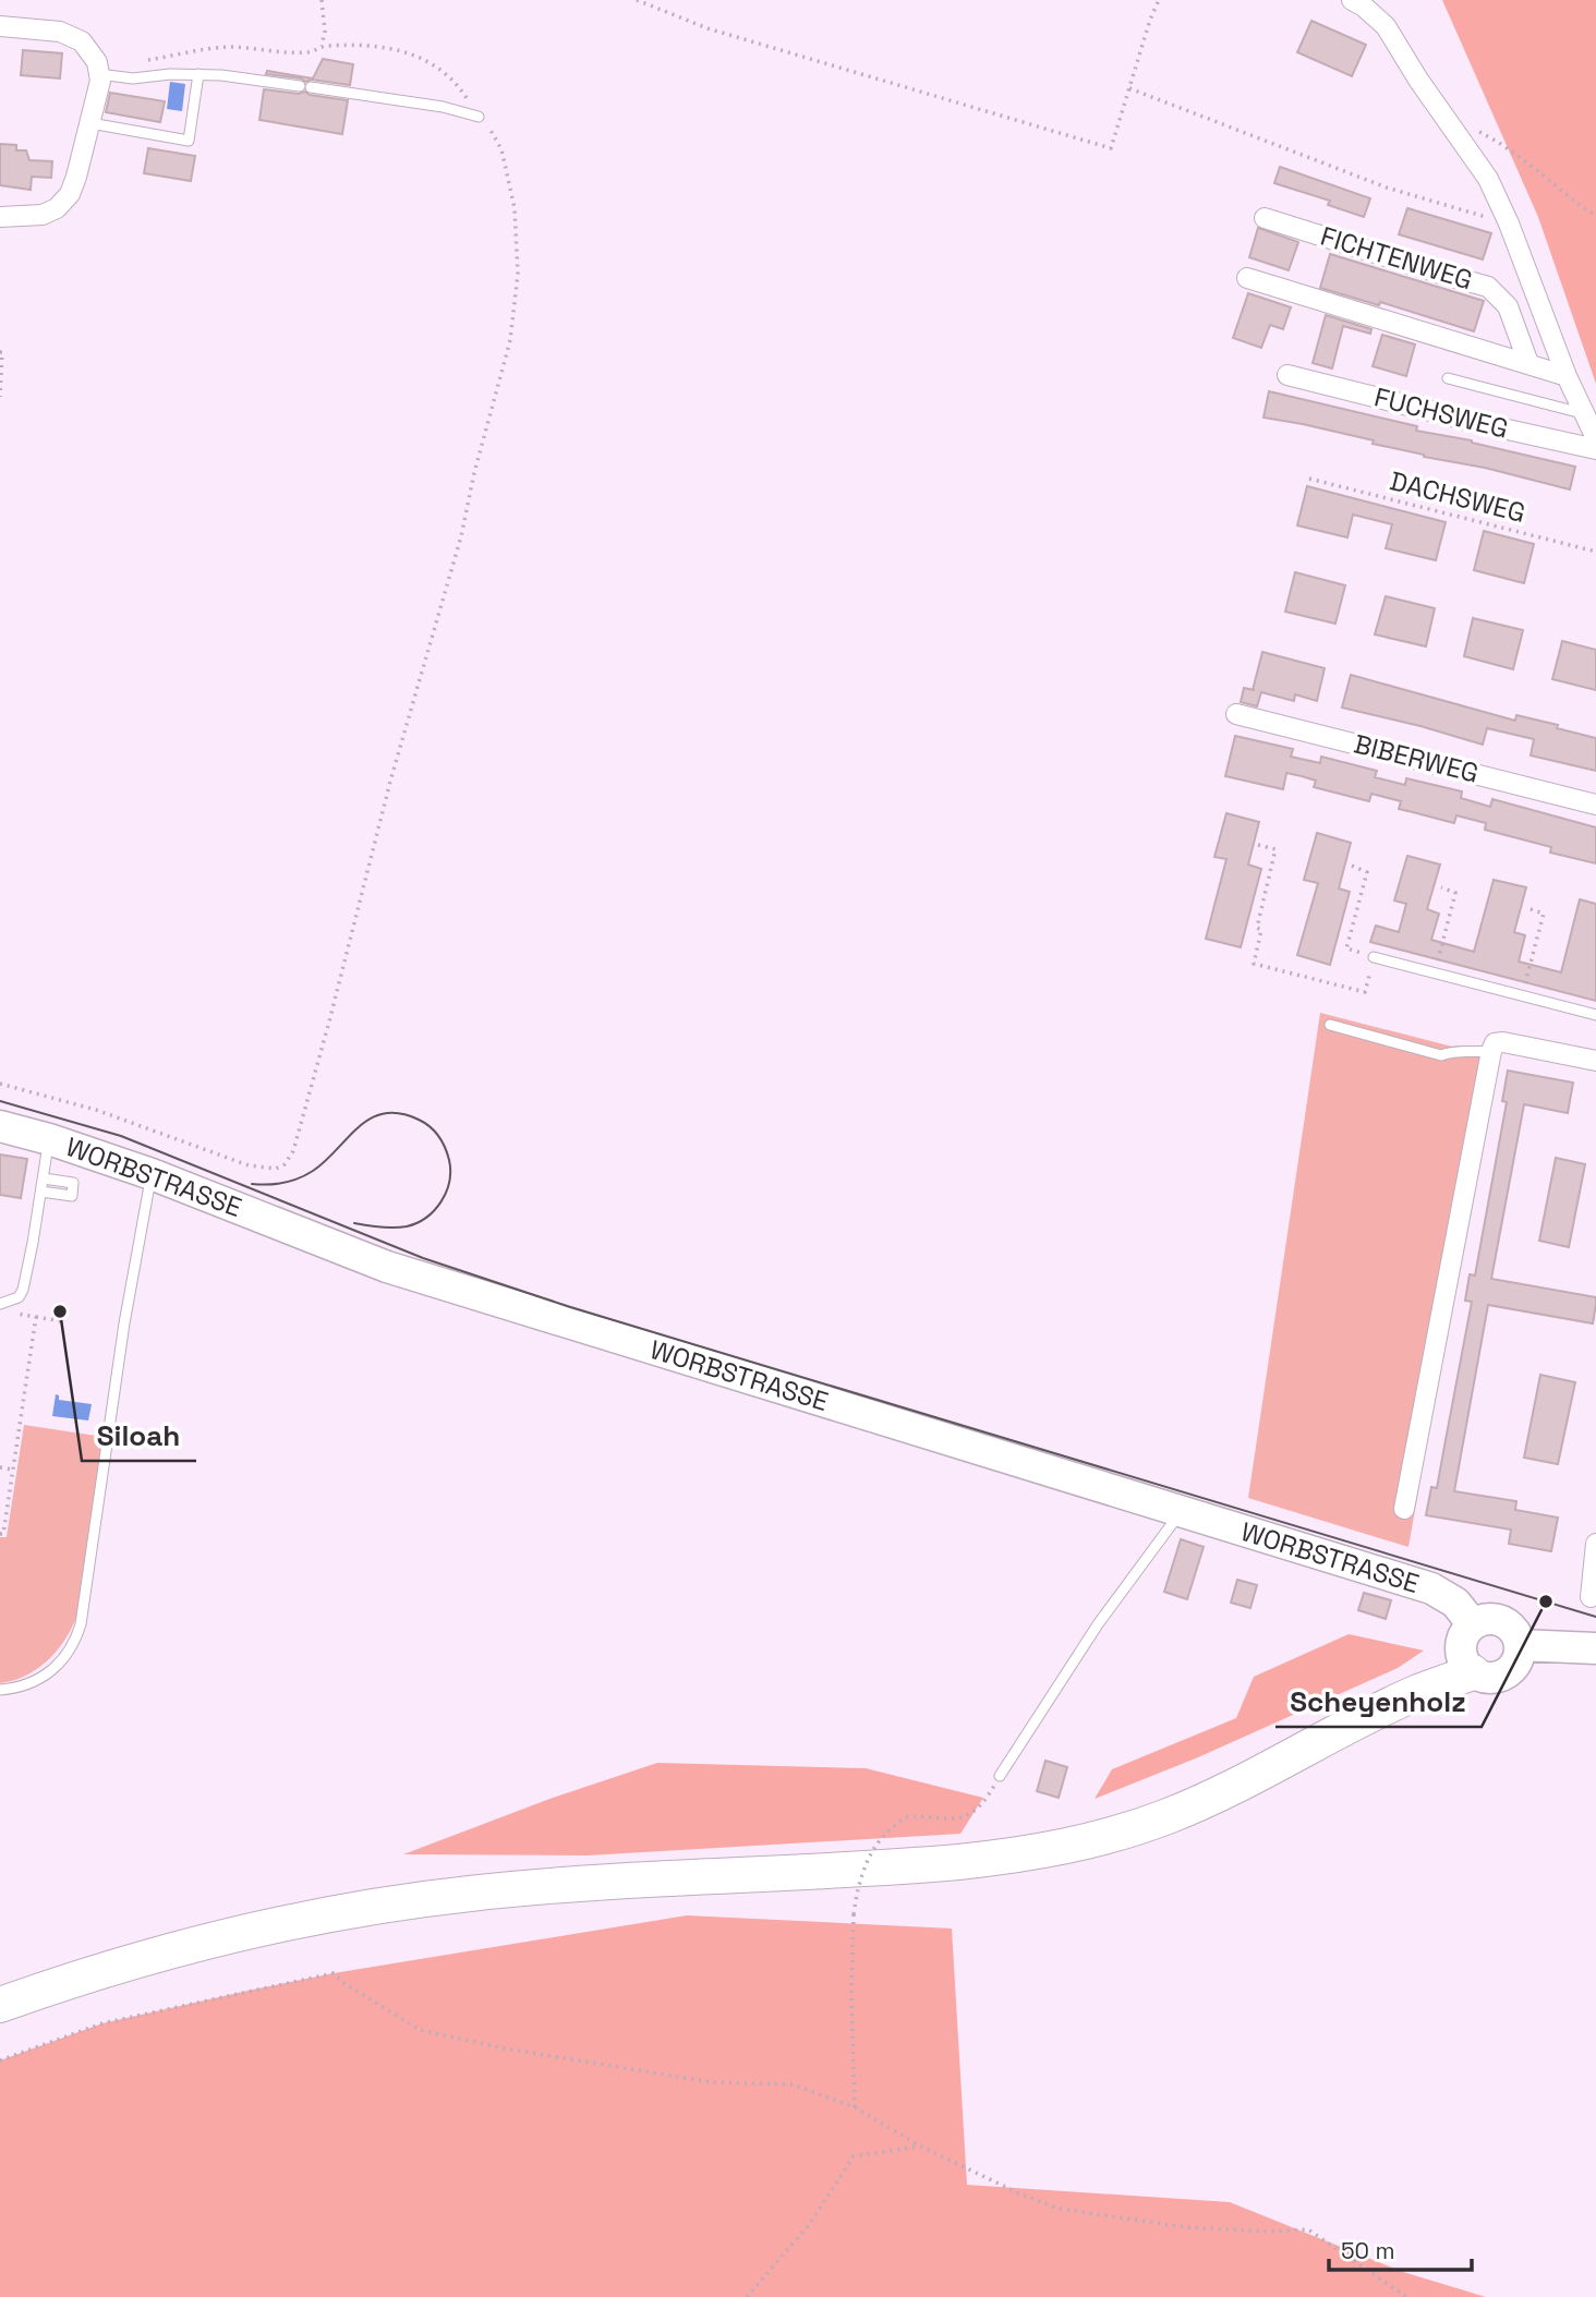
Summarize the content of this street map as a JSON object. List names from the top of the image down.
{
  "streets": {
    "main road": ["WORBSTRASSE"],
    "street": ["FICHTENWEG", "FUCHSWEG", "BIBERWEG"],
    "path": ["DACHSWEG"]
  },
  "places": ["Siloah", "Scheyenholz"],
  "scale_bar": "50 m"
}
